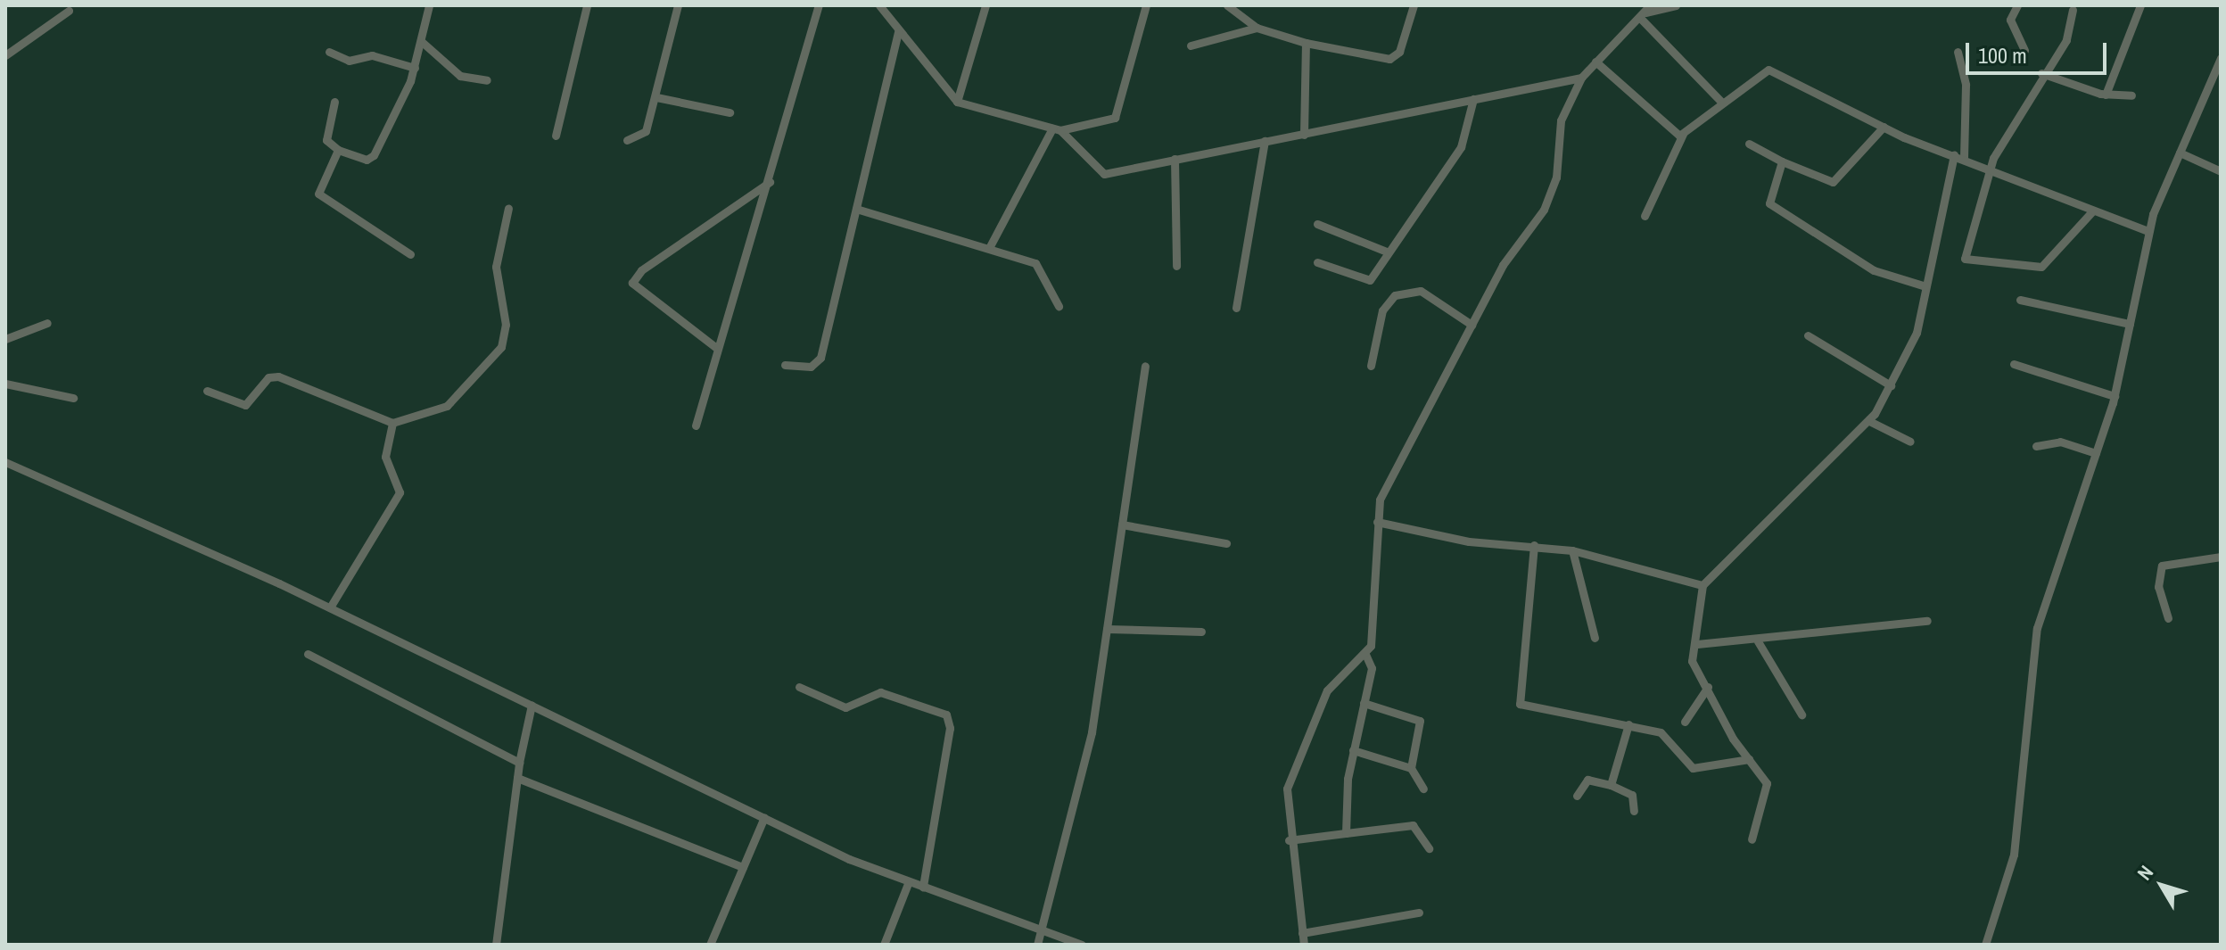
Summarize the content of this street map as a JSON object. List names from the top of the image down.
{
  "scale_bar": "100 m",
  "north": "top left"
}
